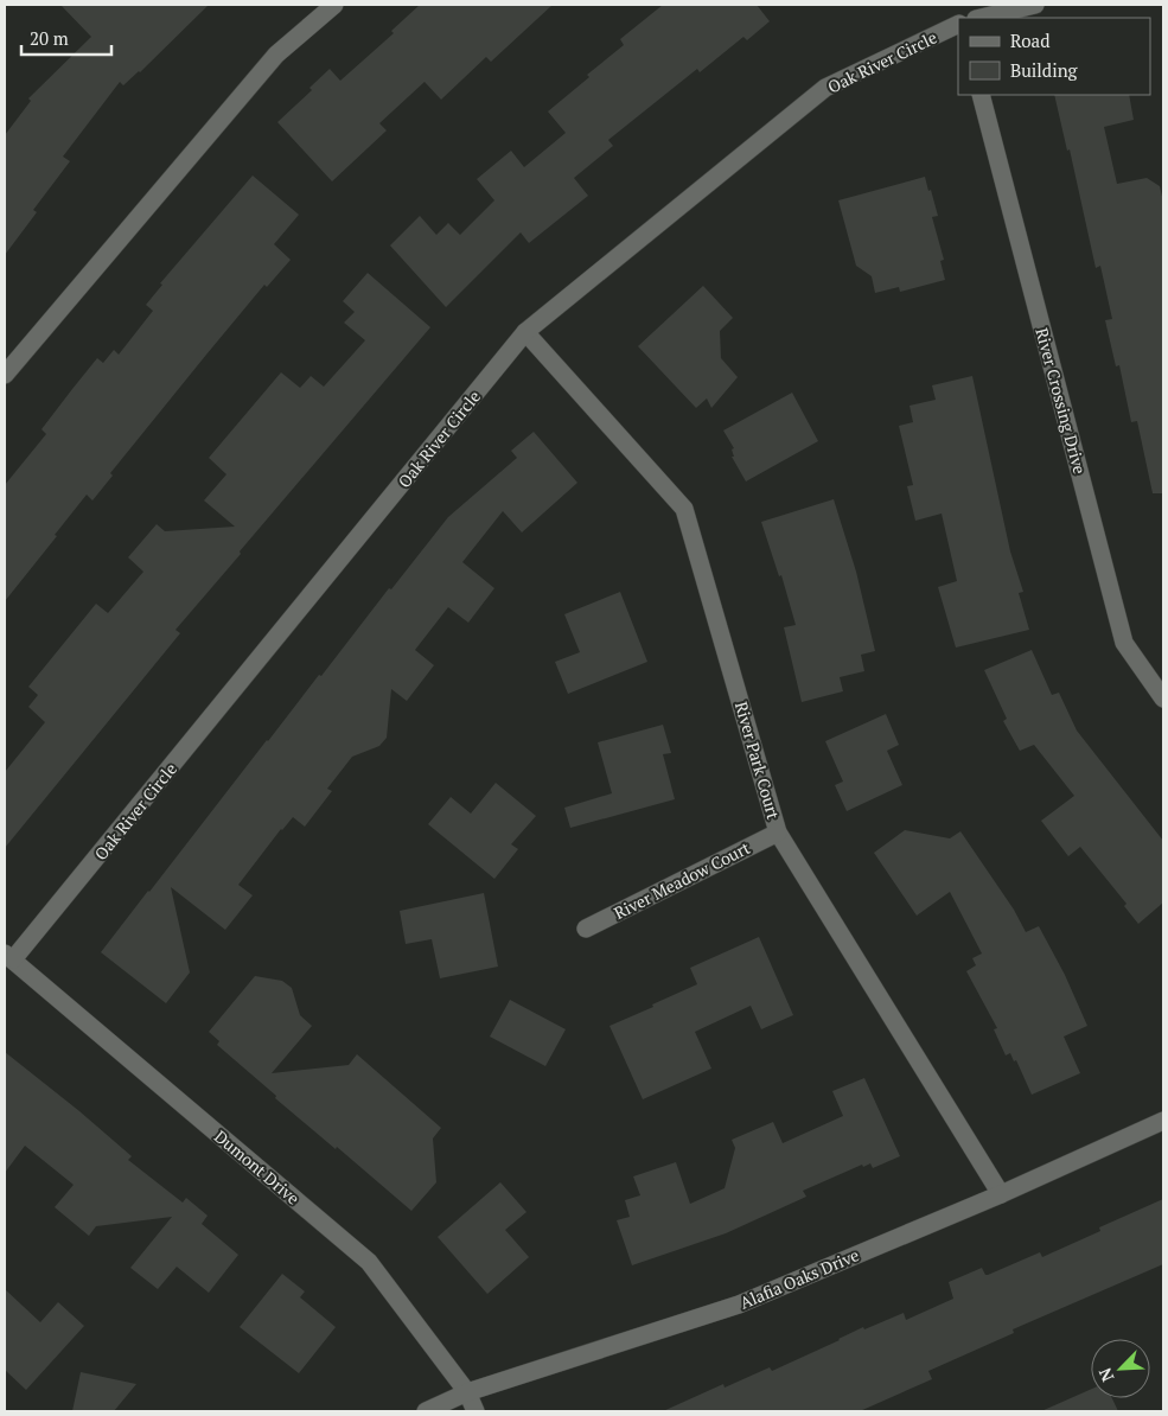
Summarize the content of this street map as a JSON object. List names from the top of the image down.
{
  "streets": {
    "street": [
      "Oak River Circle",
      "River Crossing Drive",
      "River Park Court",
      "River Meadow Court",
      "Dumont Drive",
      "Alafia Oaks Drive"
    ]
  },
  "crossings": [
    ["Oak River Circle", "River Park Court"],
    ["Oak River Circle", "Dumont Drive"],
    ["River Park Court", "River Meadow Court"],
    ["River Park Court", "Alafia Oaks Drive"],
    ["Dumont Drive", "Alafia Oaks Drive"]
  ],
  "legend": ["Road", "Building"],
  "scale_bar": "20 m",
  "north": "bottom left"
}
